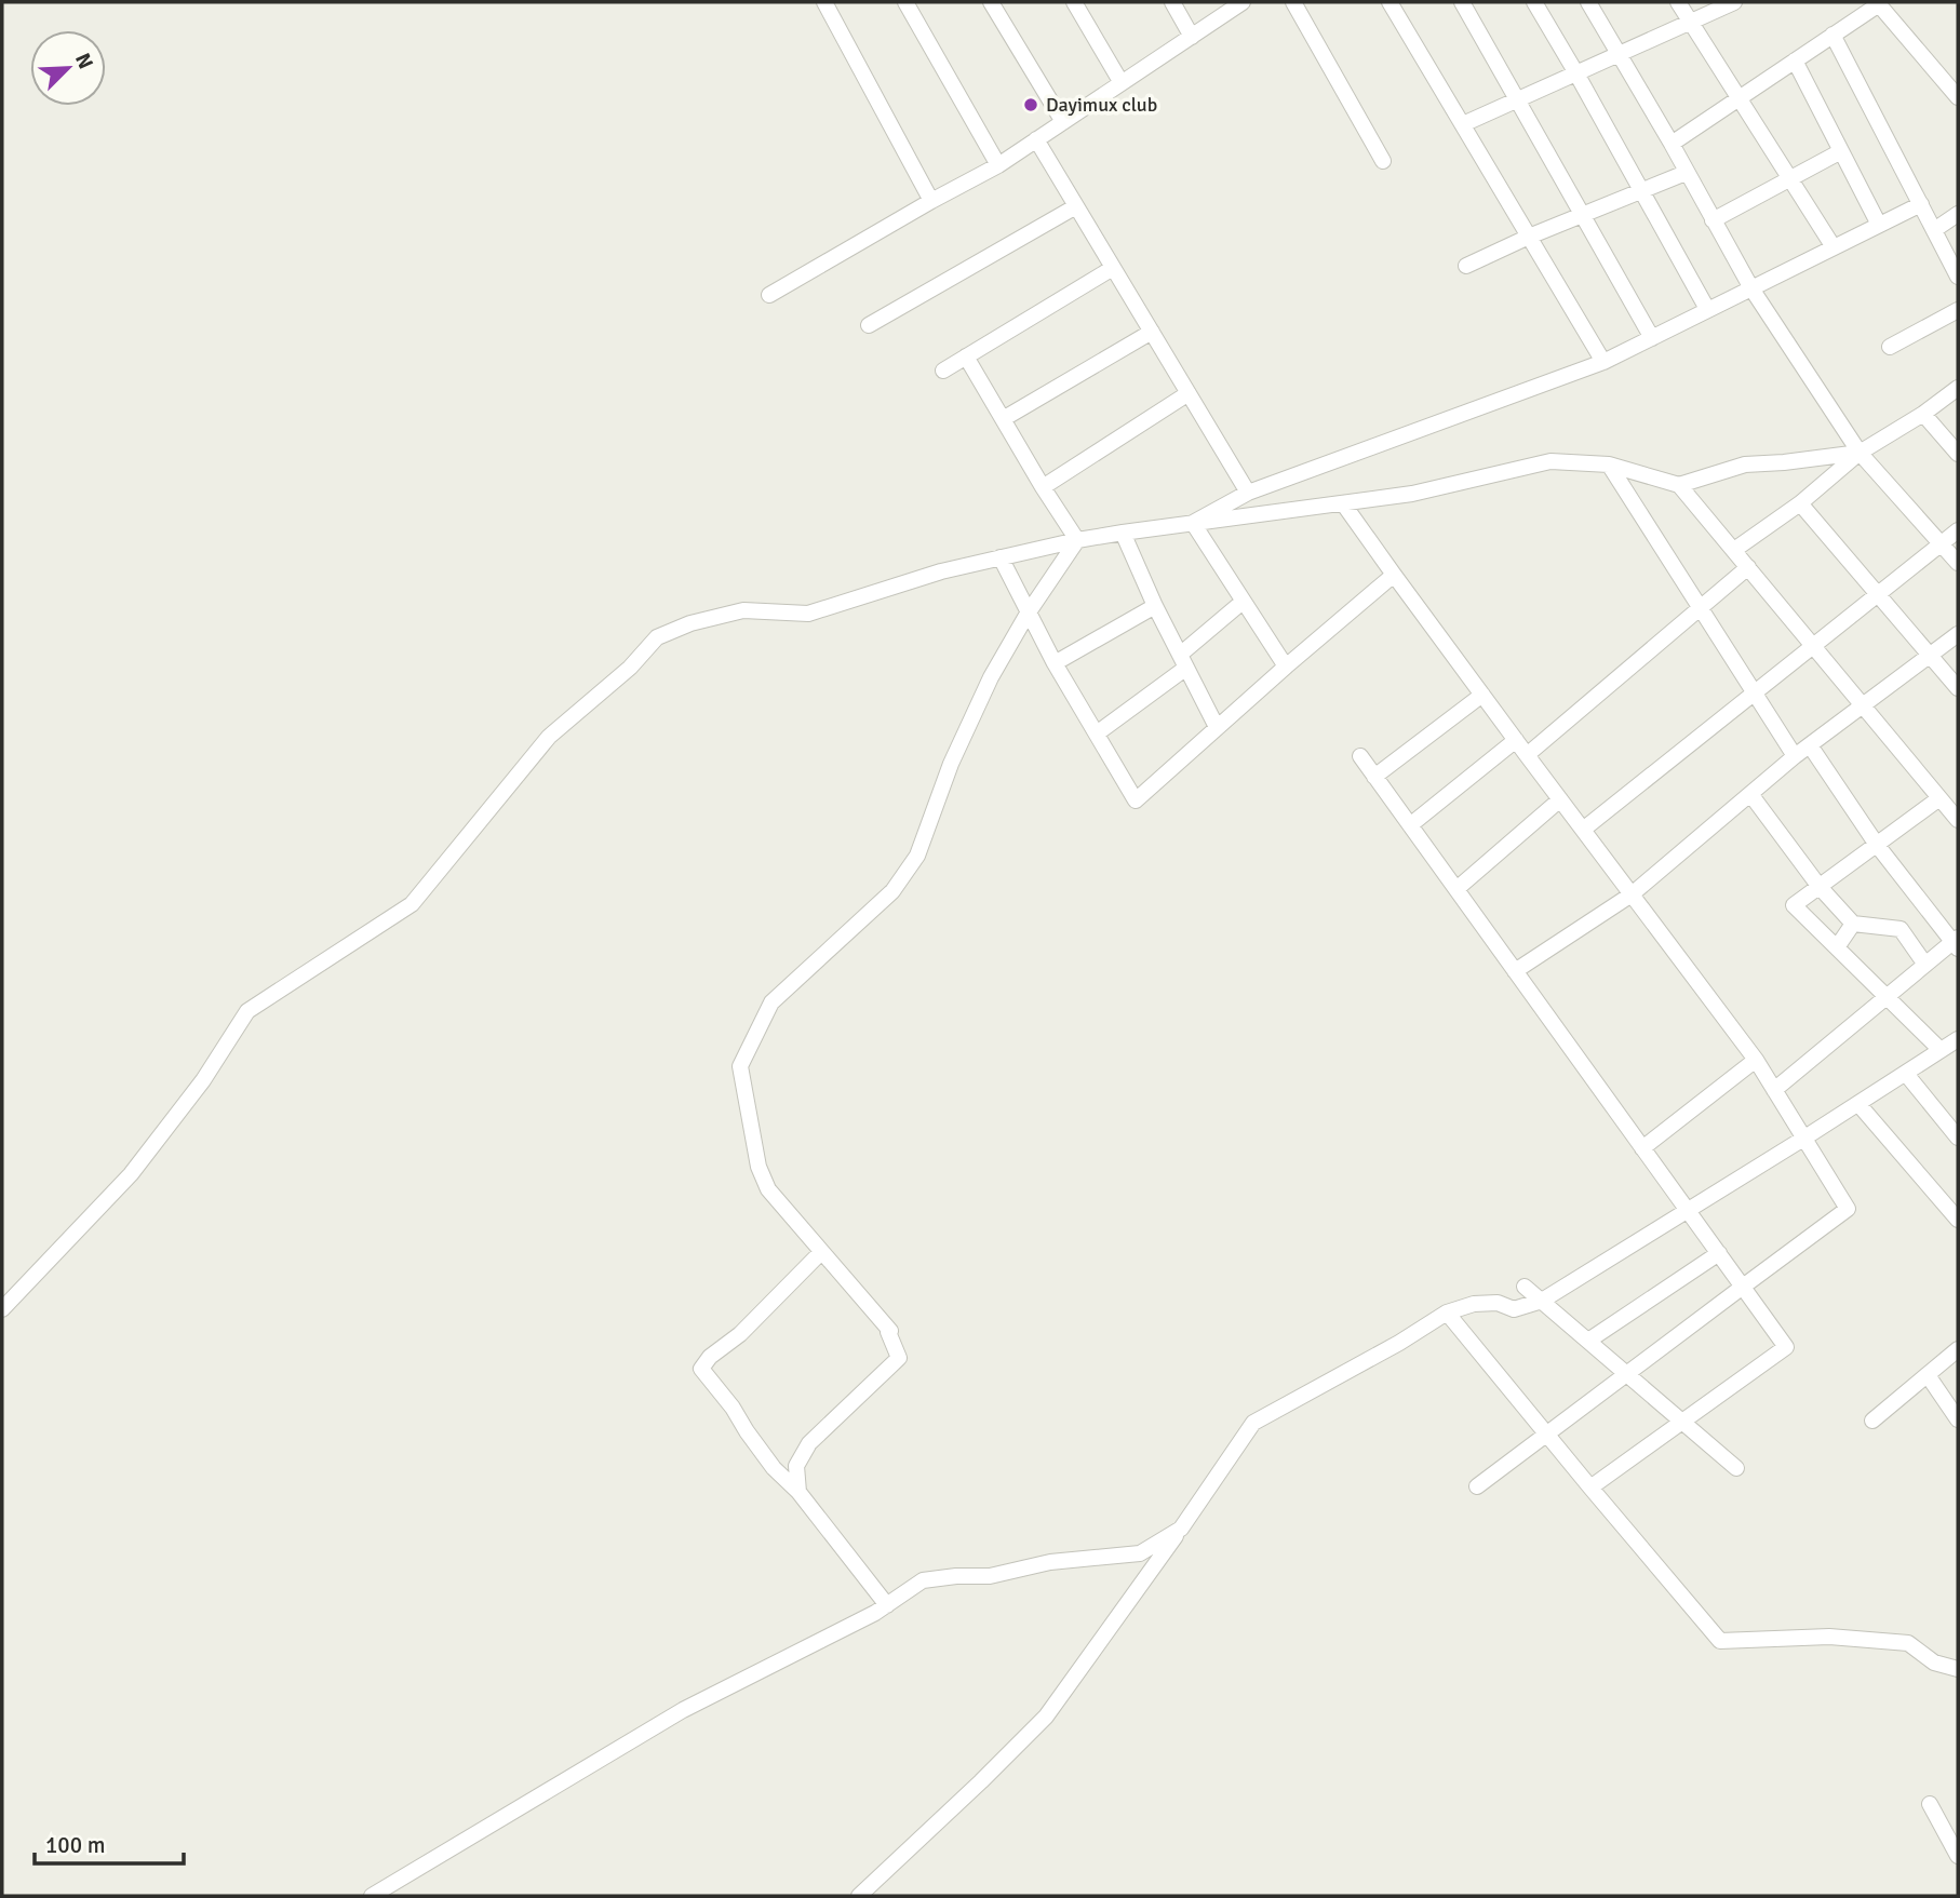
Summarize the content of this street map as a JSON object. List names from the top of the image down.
{
  "places": ["Dayimux club"],
  "scale_bar": "100 m",
  "north": "top right"
}
